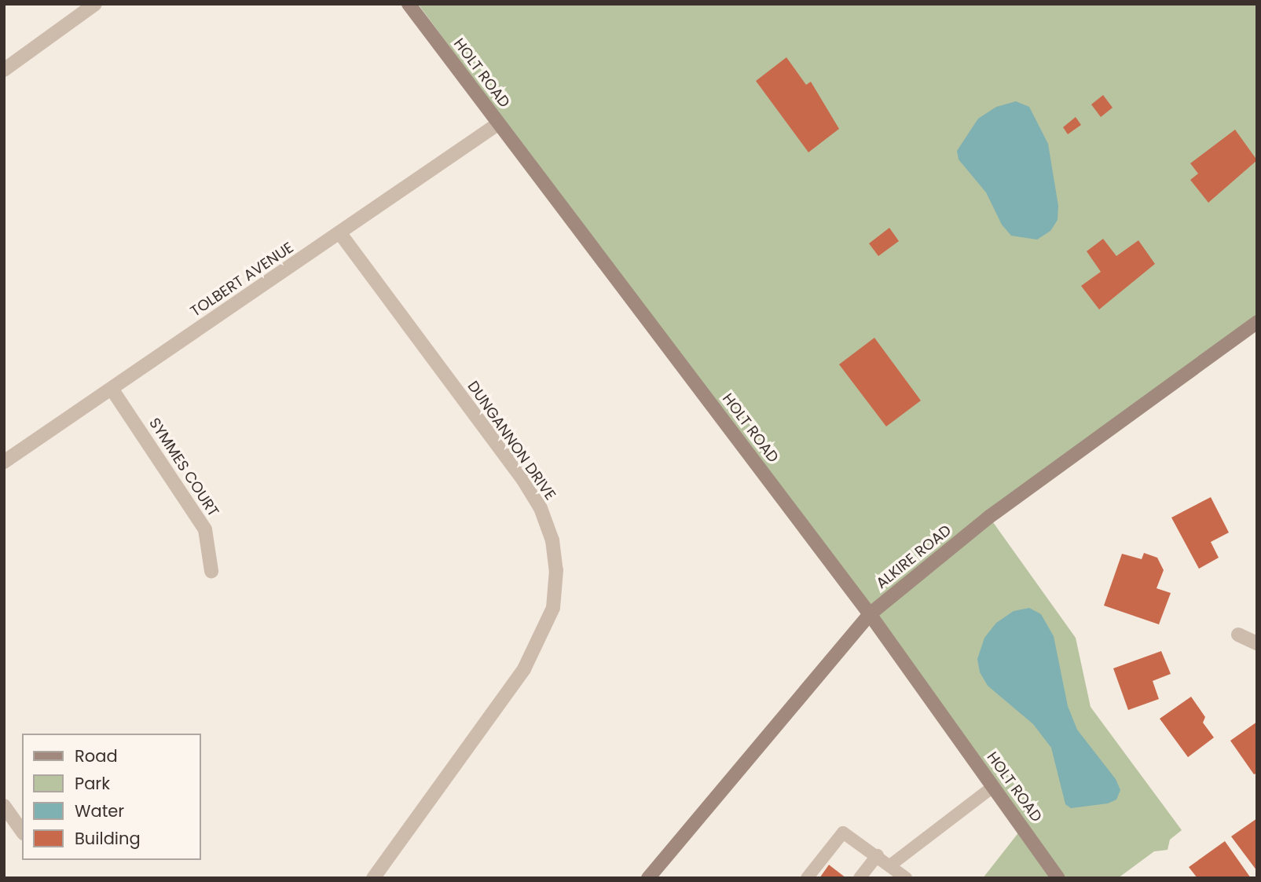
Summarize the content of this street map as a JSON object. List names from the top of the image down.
{
  "streets": {
    "main road": ["HOLT ROAD", "ALKIRE ROAD"],
    "street": ["TOLBERT AVENUE", "DUNGANNON DRIVE", "SYMMES COURT"]
  },
  "crossings": [
    ["HOLT ROAD", "TOLBERT AVENUE"],
    ["HOLT ROAD", "ALKIRE ROAD"],
    ["TOLBERT AVENUE", "DUNGANNON DRIVE"],
    ["TOLBERT AVENUE", "SYMMES COURT"]
  ],
  "legend": [
    "Road",
    "Park",
    "Water",
    "Building"
  ]
}
